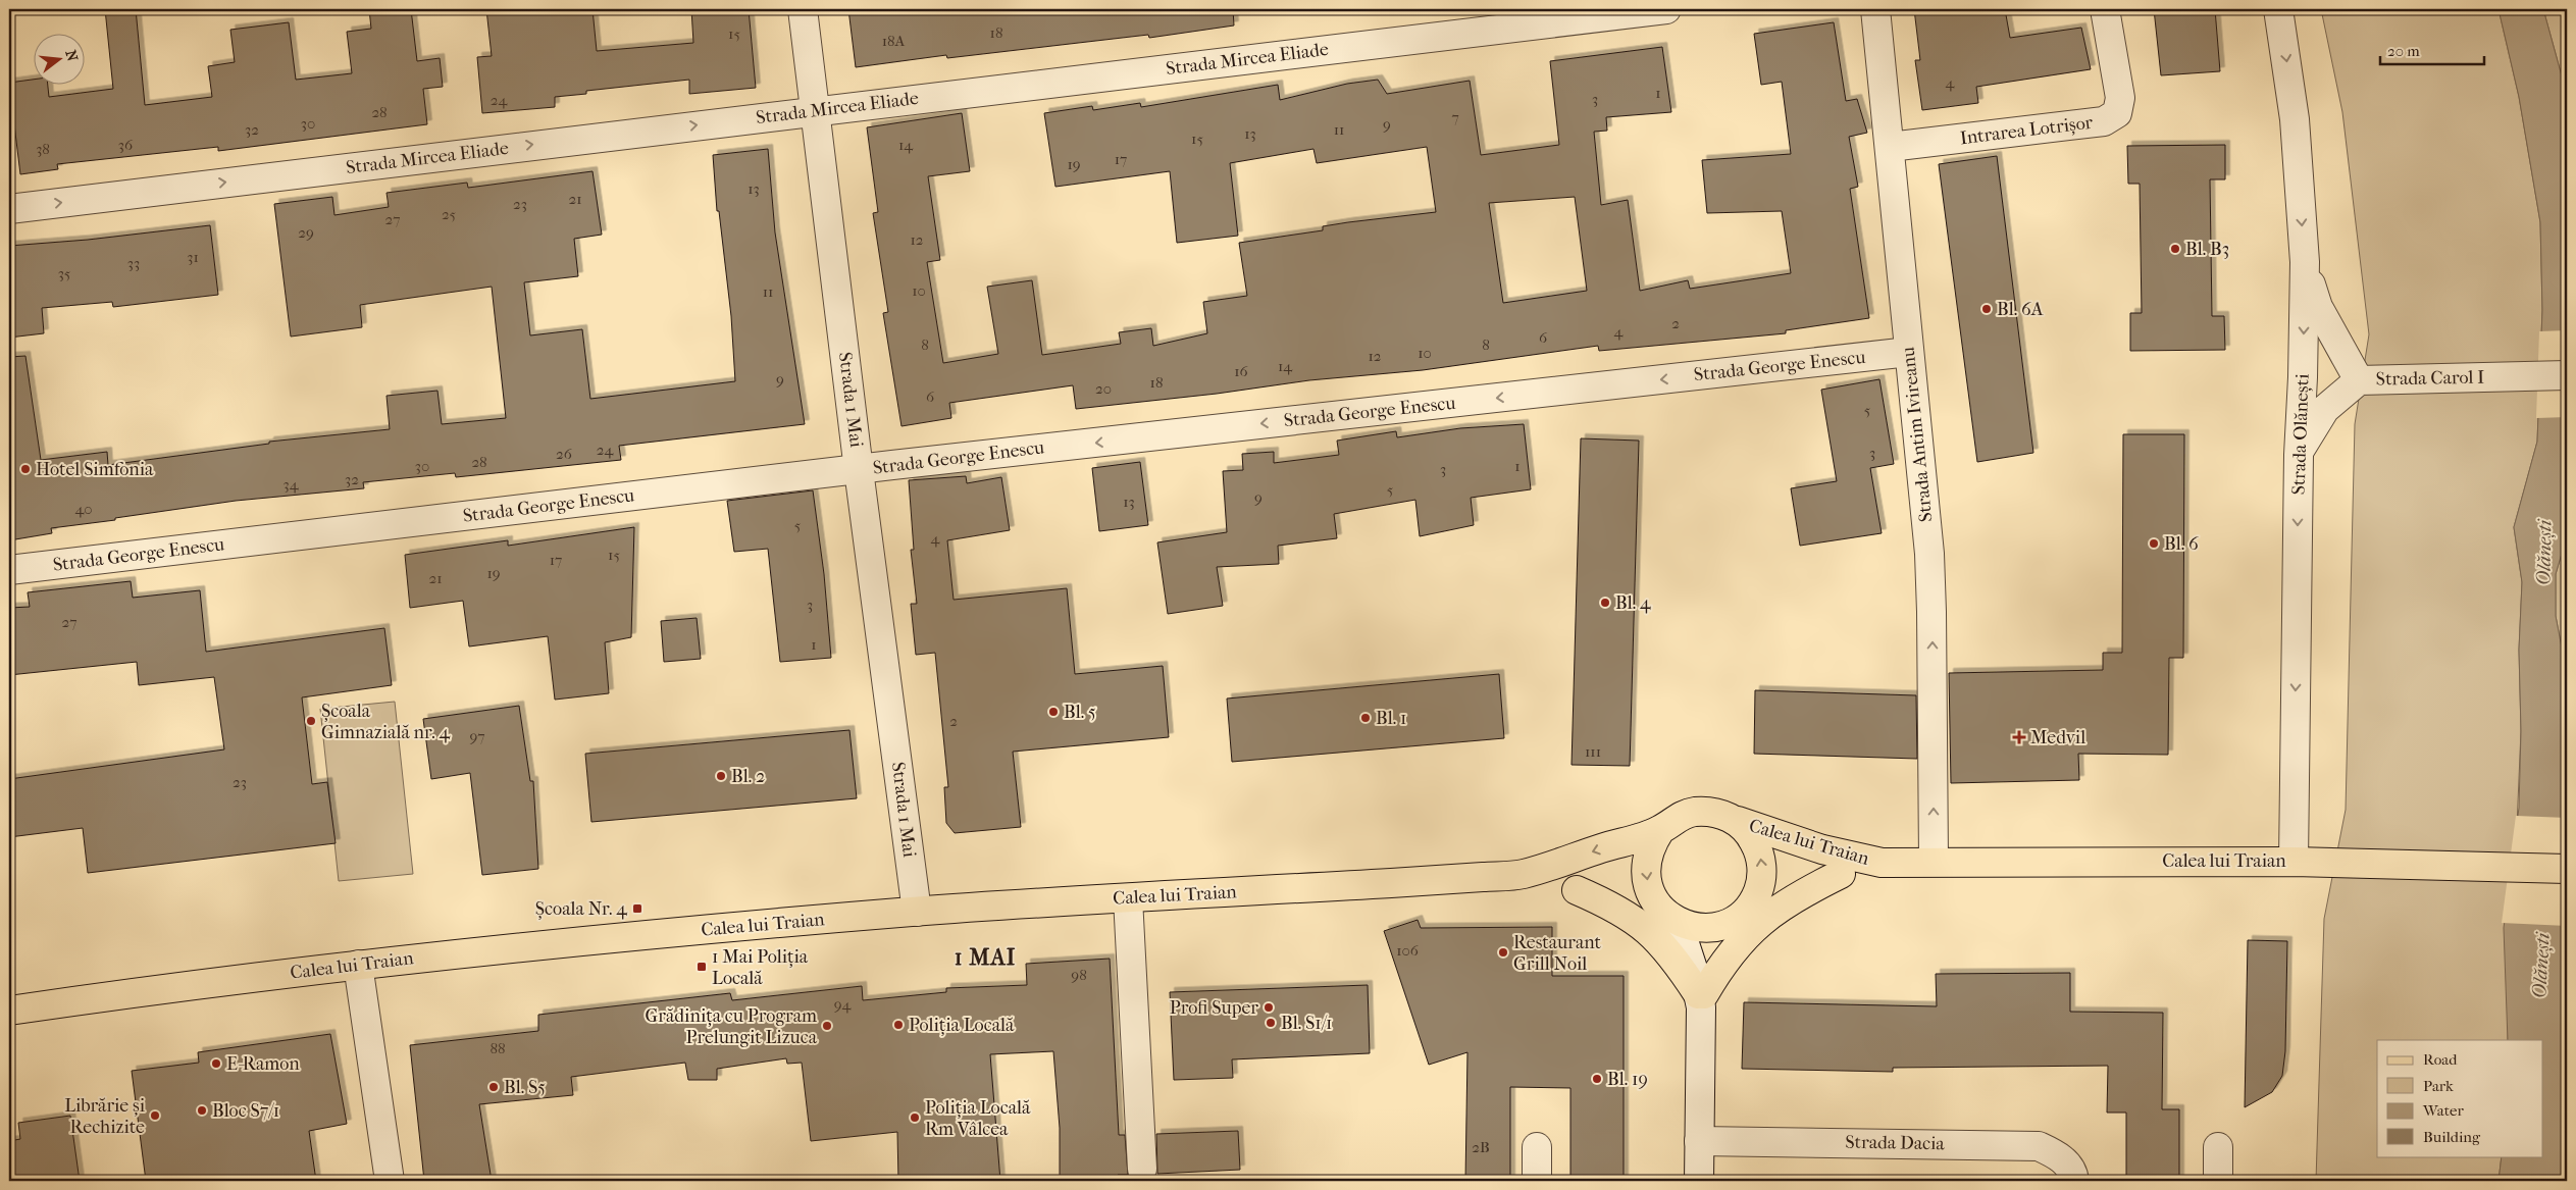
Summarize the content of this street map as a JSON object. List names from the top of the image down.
{
  "streets": {
    "main road": ["Calea lui Traian"],
    "street": [
      "Strada Mircea Eliade",
      "Intrarea Lotrișor",
      "Strada George Enescu",
      "Strada Carol I",
      "Strada 1 Mai",
      "Strada Antim Ivireanu",
      "Strada Olănești",
      "Strada Dacia"
    ]
  },
  "crossings": [
    ["Strada Mircea Eliade", "Strada 1 Mai"],
    ["Intrarea Lotrișor", "Strada Antim Ivireanu"],
    ["Strada George Enescu", "Strada 1 Mai"],
    ["Strada George Enescu", "Strada Antim Ivireanu"],
    ["Strada Carol I", "Strada Olănești"],
    ["Strada 1 Mai", "Calea lui Traian"],
    ["Strada Antim Ivireanu", "Calea lui Traian"],
    ["Strada Olănești", "Calea lui Traian"]
  ],
  "one_way": [
    "Strada Mircea Eliade",
    "Strada George Enescu",
    "Strada Antim Ivireanu",
    "Strada Olănești"
  ],
  "districts": ["1 MAI"],
  "water": ["Olănești"],
  "places": {
    "other": [
      "Bl. B3",
      "Bl. 6A",
      "Hotel Simfonia",
      "Bl. 6",
      "Bl. 4",
      "Bl. 5",
      "Bl. 1",
      "Școala Gimnazială nr. 4",
      "Bl. 2",
      "Restaurant Grill Noil",
      "Profi Super",
      "Bl. S1/1",
      "Poliția Locală",
      "Grădinița cu Program Prelungit Lizuca",
      "E-Ramon",
      "Bl. 19",
      "Bl. S5",
      "Bloc S7/1",
      "Librărie și Rechizite",
      "Poliția Locală Rm Vâlcea"
    ],
    "health": ["Medvil"],
    "transit": ["Școala Nr. 4", "1 Mai Poliția Locală"]
  },
  "house_numbers": [
    "18",
    "15",
    "18A",
    "4",
    "1",
    "3",
    "24",
    "28",
    "7",
    "30",
    "9",
    "32",
    "11",
    "13",
    "15",
    "36",
    "14",
    "38",
    "17",
    "19",
    "13",
    "21",
    "23",
    "25",
    "27",
    "29",
    "12",
    "31",
    "33",
    "35",
    "10",
    "11",
    "2",
    "4",
    "6",
    "8",
    "8",
    "10",
    "12",
    "14",
    "16",
    "9",
    "18",
    "20",
    "6",
    "5",
    "24",
    "3",
    "26",
    "28",
    "30",
    "1",
    "3",
    "32",
    "34",
    "5",
    "9",
    "13",
    "40",
    "5",
    "4",
    "15",
    "17",
    "19",
    "21",
    "3",
    "27",
    "1",
    "2",
    "97",
    "111",
    "23",
    "106",
    "98",
    "94",
    "88",
    "2B"
  ],
  "legend": [
    "Road",
    "Park",
    "Water",
    "Building"
  ],
  "scale_bar": "20 m",
  "north": "right"
}
